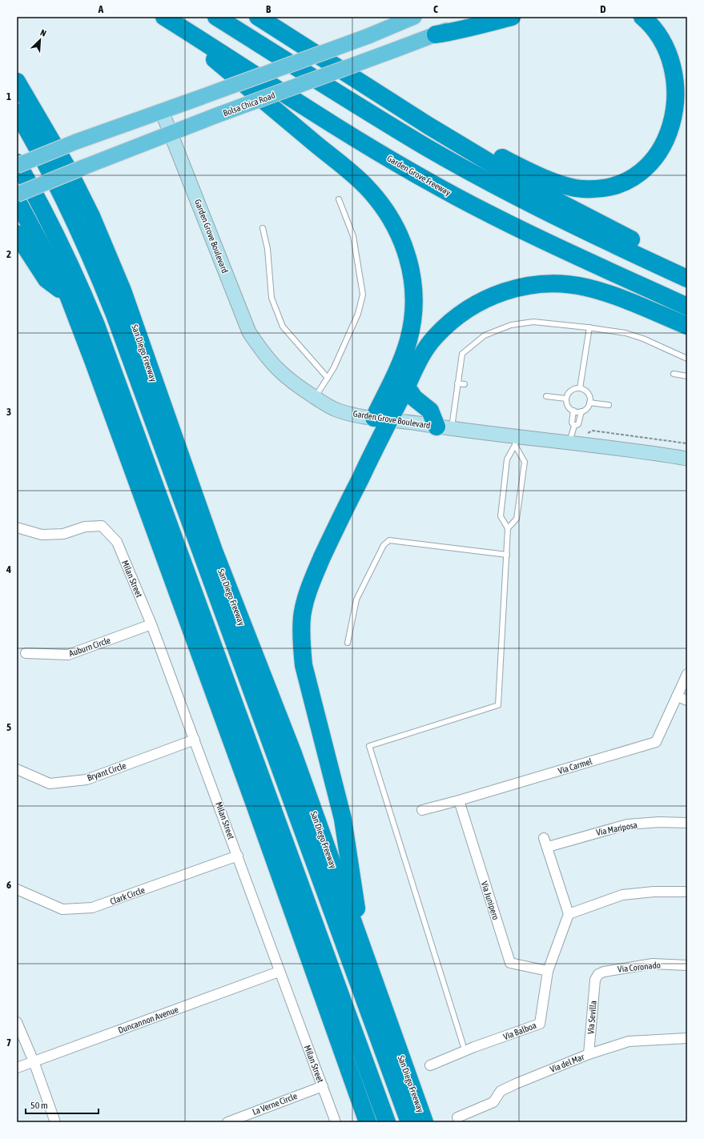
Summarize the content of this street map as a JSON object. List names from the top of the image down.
{
  "streets": {
    "highway": ["Garden Grove Freeway", "San Diego Freeway"],
    "main road": ["Bolsa Chica Road", "Garden Grove Boulevard"],
    "street": [
      "Milan Street",
      "Auburn Circle",
      "Via Carmel",
      "Bryant Circle",
      "Via Mariposa",
      "Clark Circle",
      "Via Junipero",
      "Via Coronado",
      "Via Sevilla",
      "Duncannon Avenue",
      "Via Balboa",
      "Via del Mar",
      "La Verne Circle"
    ]
  },
  "crossings": [
    ["Bolsa Chica Road", "Garden Grove Boulevard"],
    ["Milan Street", "Auburn Circle"],
    ["Milan Street", "Bryant Circle"],
    ["Milan Street", "Clark Circle"],
    ["Milan Street", "Duncannon Avenue"],
    ["Milan Street", "La Verne Circle"],
    ["Via Carmel", "Via Junipero"],
    ["Via Mariposa", "Via Balboa"],
    ["Via Junipero", "Via Balboa"],
    ["Via Coronado", "Via Sevilla"],
    ["Via Sevilla", "Via del Mar"]
  ],
  "scale_bar": "50 m",
  "north": "top right",
  "grid": {
    "columns": [
      "A",
      "B",
      "C",
      "D"
    ],
    "rows": [
      "1",
      "2",
      "3",
      "4",
      "5",
      "6",
      "7"
    ]
  }
}
